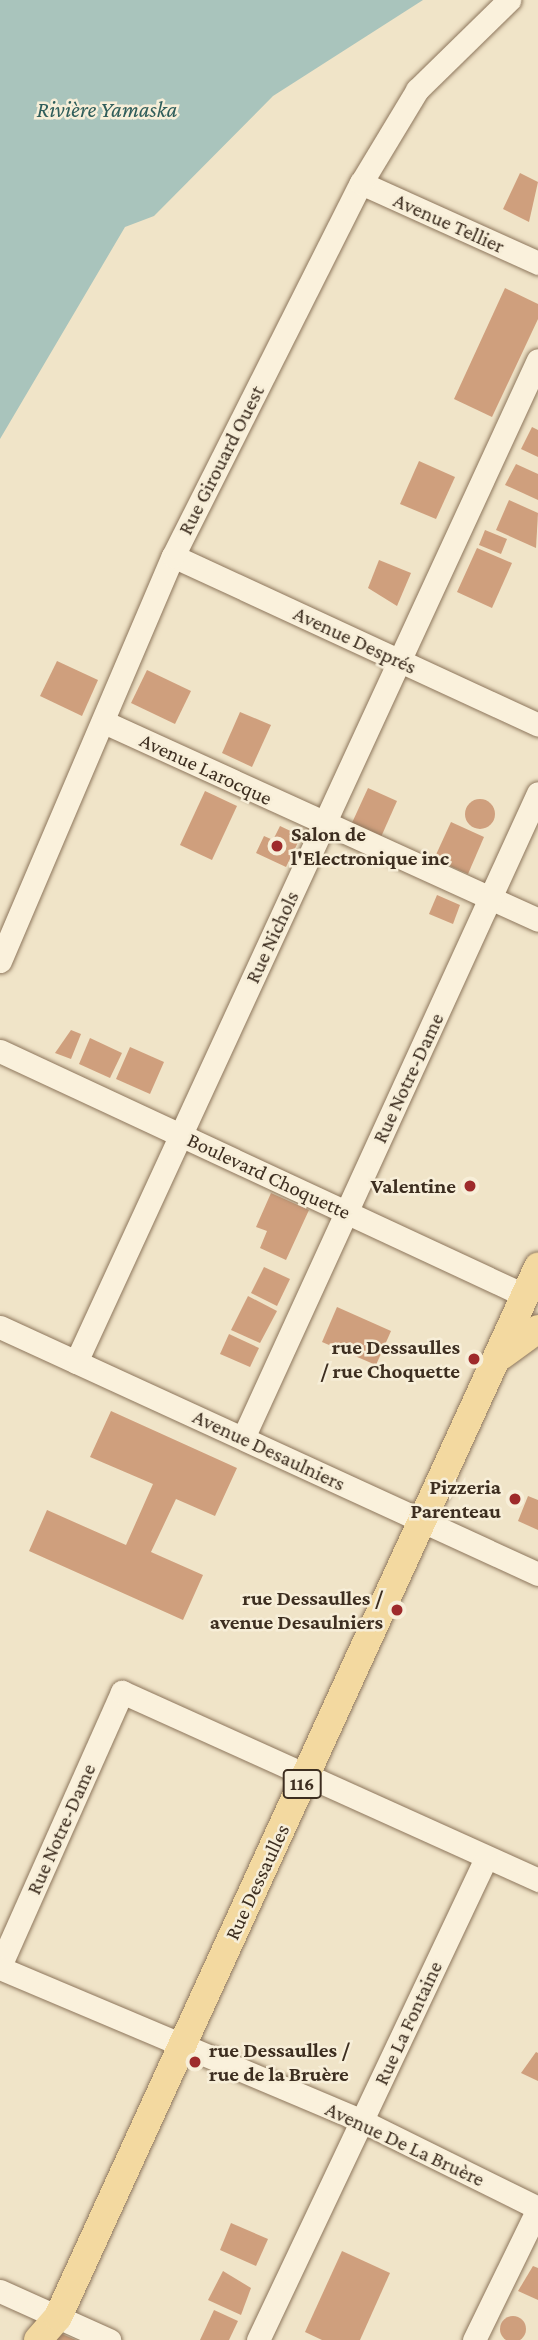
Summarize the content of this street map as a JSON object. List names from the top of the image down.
{
  "streets": {
    "main road": ["116", "Rue Dessaulles"],
    "street": [
      "Avenue Tellier",
      "Rue Girouard Ouest",
      "Avenue Després",
      "Avenue Larocque",
      "Rue Nichols",
      "Rue Notre-Dame",
      "Boulevard Choquette",
      "Avenue Desaulniers",
      "Rue La Fontaine",
      "Avenue De La Bruère"
    ]
  },
  "crossings": [
    ["Avenue Tellier", "Rue Girouard Ouest"],
    ["Rue Girouard Ouest", "Avenue Després"],
    ["Rue Girouard Ouest", "Avenue Larocque"],
    ["Avenue Després", "Rue Nichols"],
    ["Avenue Larocque", "Rue Nichols"],
    ["Avenue Larocque", "Rue Notre-Dame"],
    ["Rue Nichols", "Boulevard Choquette"],
    ["Rue Nichols", "Avenue Desaulniers"],
    ["Rue Notre-Dame", "Boulevard Choquette"],
    ["Rue Notre-Dame", "Avenue Desaulniers"],
    ["Rue Notre-Dame", "Rue Dessaulles"],
    ["Rue Notre-Dame", "Avenue De La Bruère"],
    ["Boulevard Choquette", "Rue Dessaulles"],
    ["Avenue Desaulniers", "Rue Dessaulles"],
    ["Rue Dessaulles", "Avenue De La Bruère"],
    ["Rue La Fontaine", "Avenue De La Bruère"]
  ],
  "water": ["Rivière Yamaska"],
  "places": [
    "Salon de l'Electronique inc",
    "Valentine",
    "rue Dessaulles / rue Choquette",
    "Pizzeria Parenteau",
    "rue Dessaulles / avenue Desaulniers",
    "rue Dessaulles / rue de la Bruère"
  ]
}
